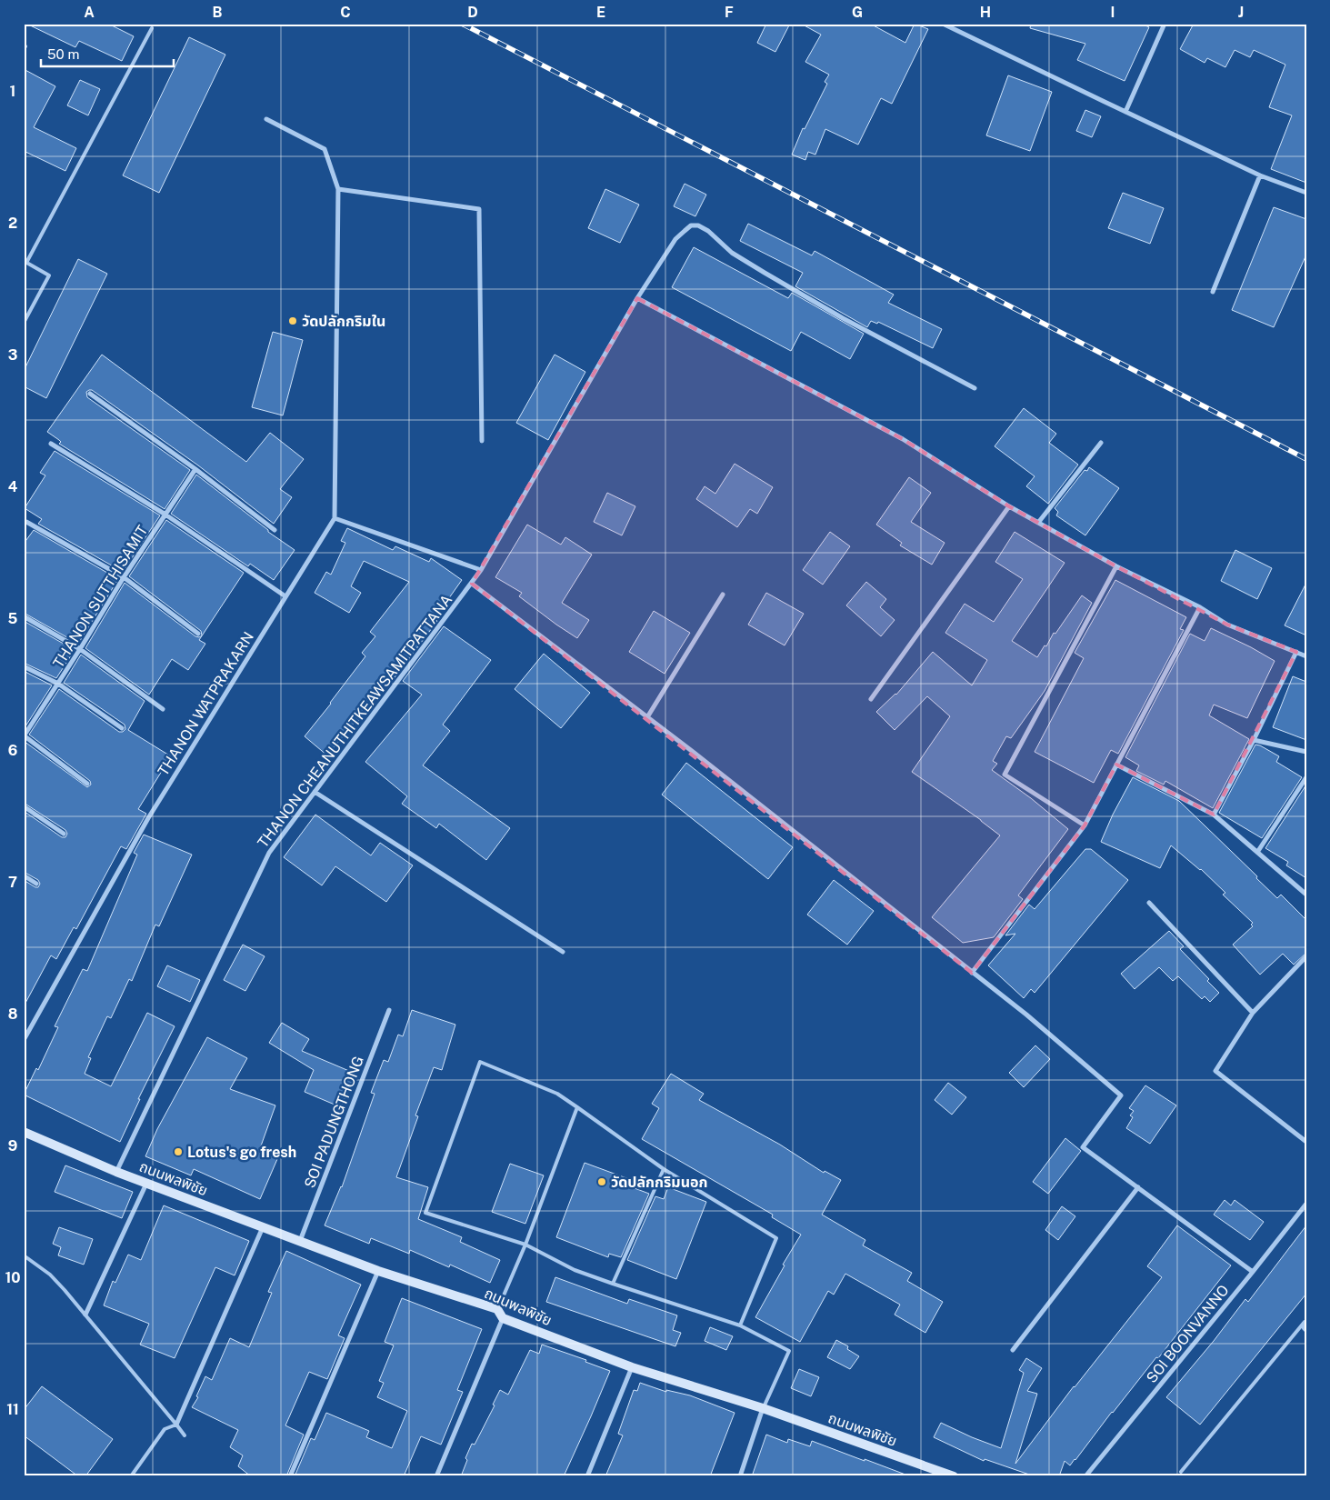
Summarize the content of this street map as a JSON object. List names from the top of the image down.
{
  "streets": {
    "street": [
      "THANON SUTTHISAMIT",
      "THANON WATPRAKARN",
      "THANON CHEANUTHITKEAWSAMITPATTANA",
      "SOI PADUNGTHONG",
      "ถนนพลพิชัย",
      "SOI BOONVANNO"
    ]
  },
  "crossings": [
    ["THANON CHEANUTHITKEAWSAMITPATTANA", "ถนนพลพิชัย"],
    ["SOI PADUNGTHONG", "ถนนพลพิชัย"]
  ],
  "places": ["วัดปลักกริมใน", "Lotus's go fresh", "วัดปลักกริมนอก"],
  "scale_bar": "50 m",
  "grid": {
    "columns": [
      "A",
      "B",
      "C",
      "D",
      "E",
      "F",
      "G",
      "H",
      "I",
      "J"
    ],
    "rows": [
      "1",
      "2",
      "3",
      "4",
      "5",
      "6",
      "7",
      "8",
      "9",
      "10",
      "11"
    ]
  }
}
